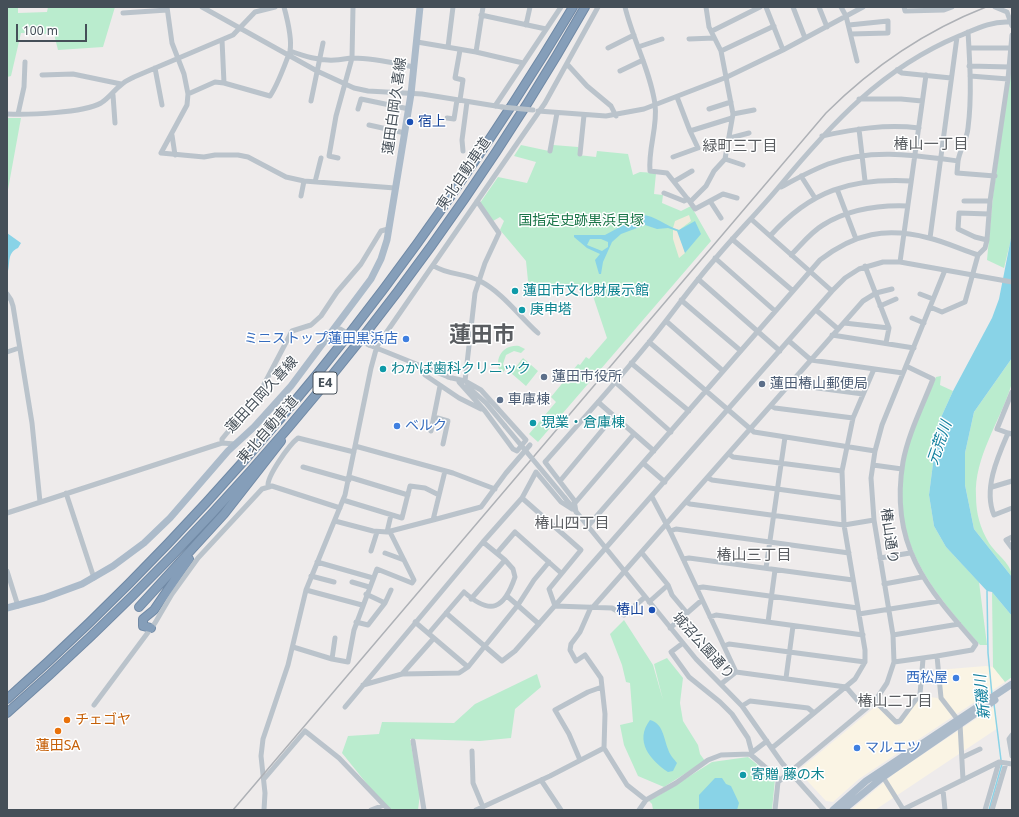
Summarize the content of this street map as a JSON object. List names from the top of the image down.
{
  "streets": {
    "highway": ["東北自動車道", "E4"],
    "main road": ["蓮田白岡久喜線"],
    "street": ["椿山通り", "城沼公園通り"]
  },
  "crossings": [
    ["椿山通り", "城沼公園通り"]
  ],
  "districts": [
    "椿山一丁目",
    "緑町三丁目",
    "蓮田市",
    "椿山四丁目",
    "椿山三丁目",
    "椿山二丁目"
  ],
  "water": ["元荒川", "新磯川"],
  "parks": ["国指定史跡黒浜貝塚"],
  "places": [
    "宿上",
    "蓮田市文化財展示館",
    "庚申塔",
    "ミニストップ蓮田黒浜店",
    "わかば歯科クリニック",
    "蓮田市役所",
    "蓮田椿山郵便局",
    "車庫棟",
    "現業・倉庫棟",
    "ベルク",
    "椿山",
    "西松屋",
    "チェゴヤ",
    "蓮田SA",
    "マルエツ",
    "寄贈 藤の木"
  ],
  "scale_bar": "100 m"
}
